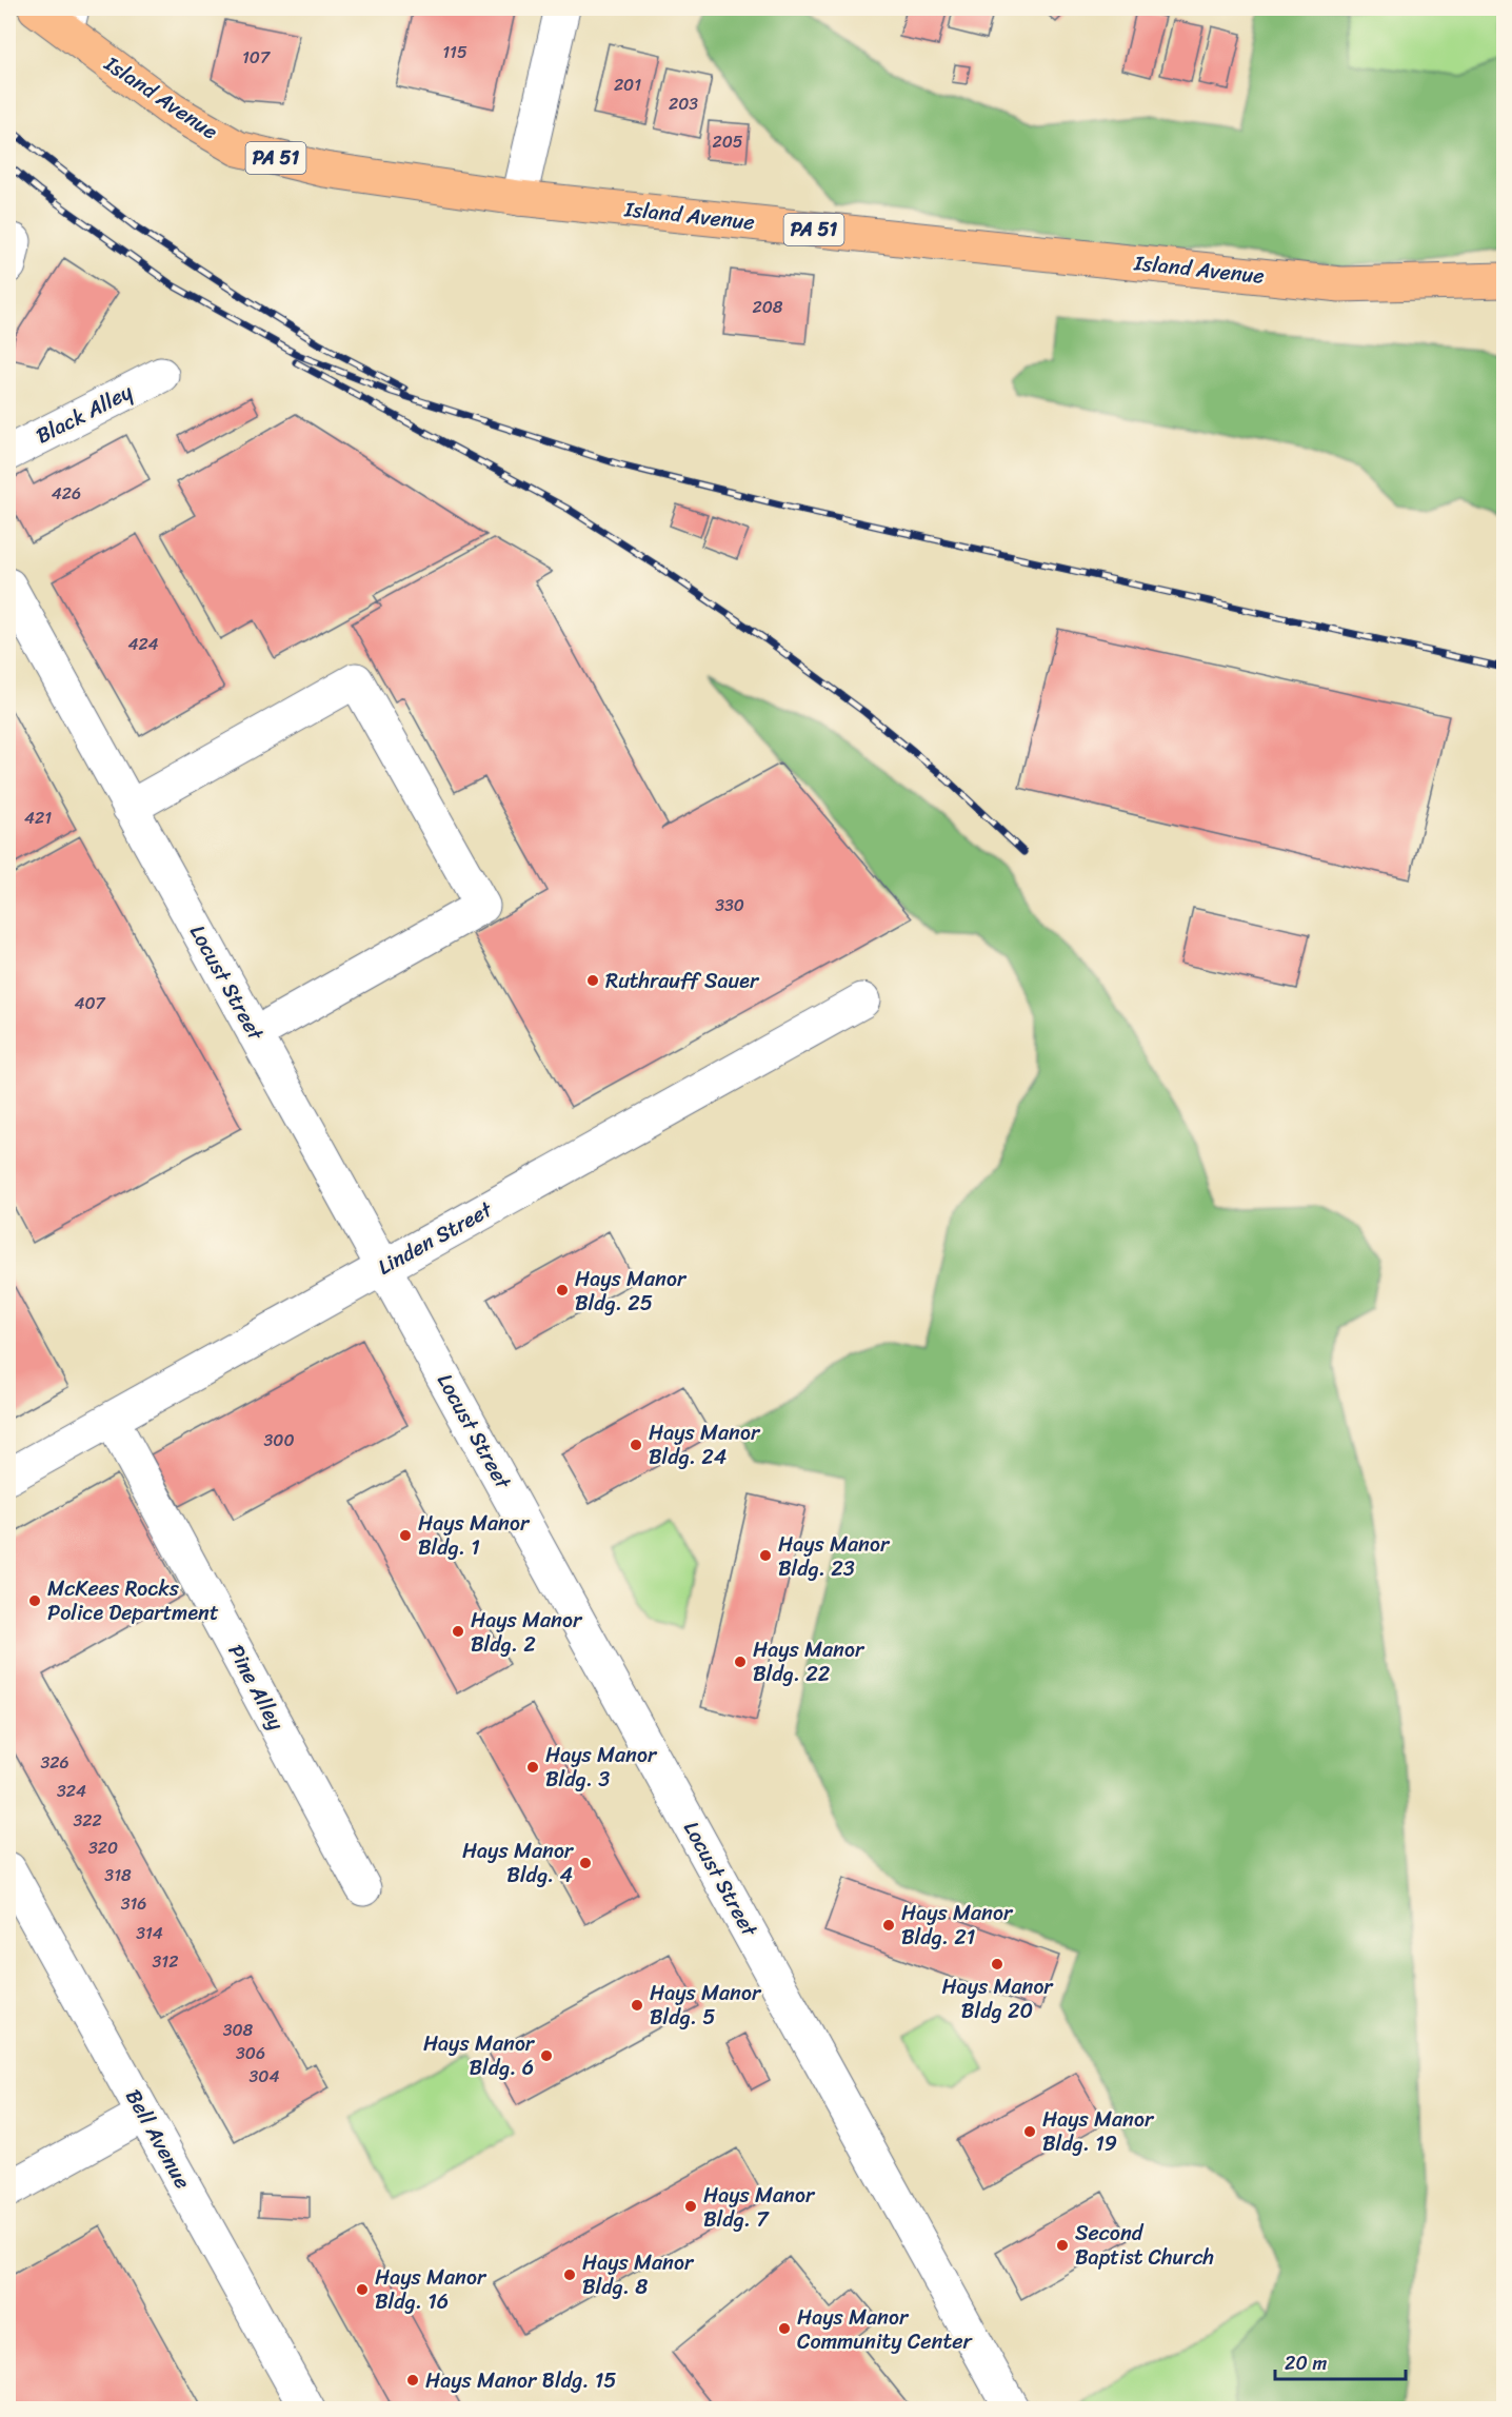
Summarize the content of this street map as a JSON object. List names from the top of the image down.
{
  "streets": {
    "main road": ["Island Avenue", "PA 51"],
    "street": [
      "Black Alley",
      "Locust Street",
      "Linden Street",
      "Pine Alley",
      "Bell Avenue"
    ]
  },
  "crossings": [
    ["Locust Street", "Linden Street"],
    ["Linden Street", "Pine Alley"]
  ],
  "places": [
    "Ruthrauff Sauer",
    "Hays Manor Bldg. 25",
    "Hays Manor Bldg. 24",
    "Hays Manor Bldg. 1",
    "Hays Manor Bldg. 23",
    "McKees Rocks Police Department",
    "Hays Manor Bldg. 2",
    "Hays Manor Bldg. 22",
    "Hays Manor Bldg. 3",
    "Hays Manor Bldg. 4",
    "Hays Manor Bldg. 21",
    "Hays Manor Bldg 20",
    "Hays Manor Bldg. 5",
    "Hays Manor Bldg. 6",
    "Hays Manor Bldg. 19",
    "Hays Manor Bldg. 7",
    "Second Baptist Church",
    "Hays Manor Bldg. 8",
    "Hays Manor Bldg. 16",
    "Hays Manor Community Center",
    "Hays Manor Bldg. 15"
  ],
  "house_numbers": [
    "115",
    "107",
    "201",
    "203",
    "205",
    "208",
    "426",
    "424",
    "421",
    "330",
    "407",
    "300",
    "326",
    "324",
    "322",
    "320",
    "318",
    "316",
    "314",
    "312",
    "308",
    "306",
    "304"
  ],
  "scale_bar": "20 m"
}
